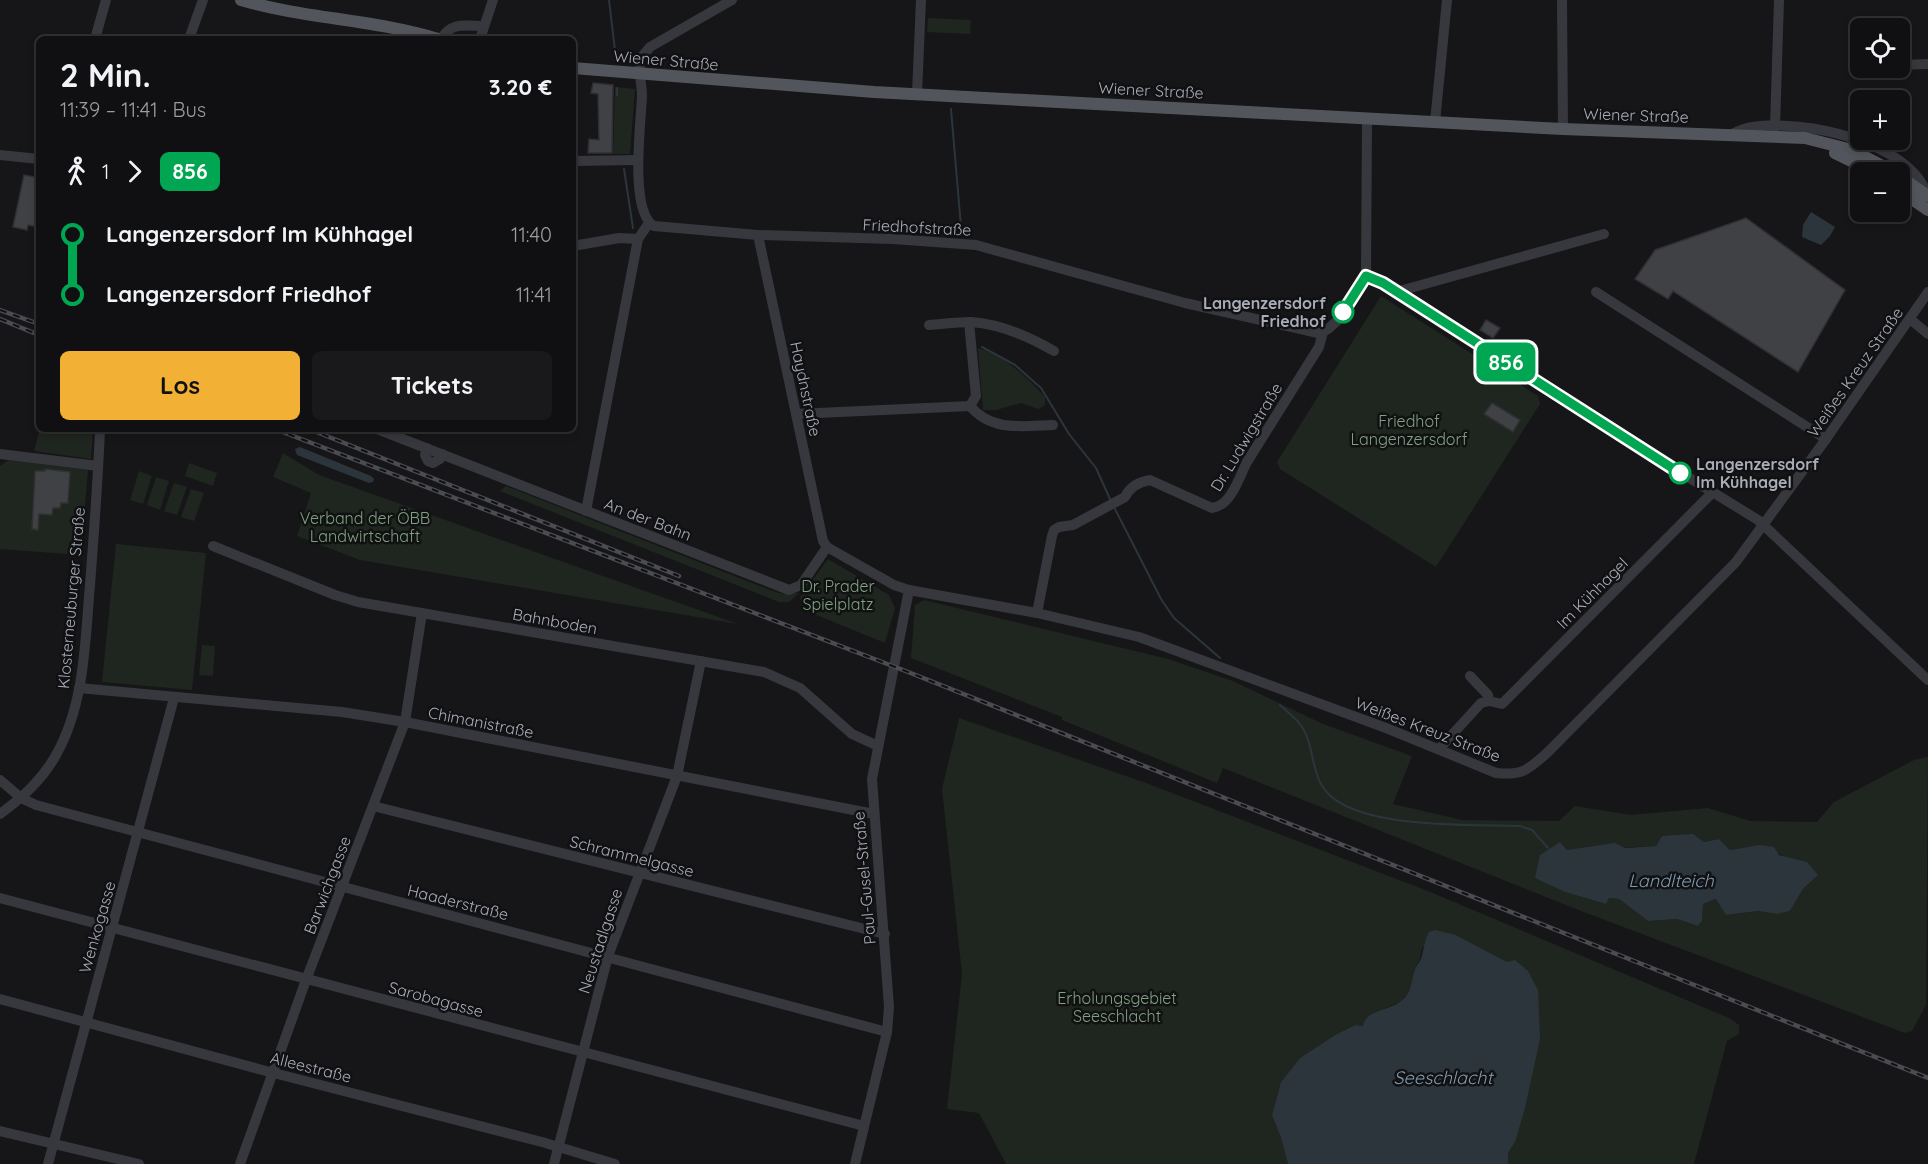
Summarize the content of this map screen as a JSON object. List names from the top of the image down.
{
  "streets": {
    "main road": ["Wiener Straße"],
    "street": [
      "Friedhofstraße",
      "Weißes Kreuz Straße",
      "Haydnstraße",
      "Dr. Ludwigstraße",
      "An der Bahn",
      "Im Kühhagel",
      "Klosterneuburger Straße",
      "Bahnboden",
      "Chimanistraße",
      "Schrammelgasse",
      "Paul-Gusel-Straße",
      "Barwichgasse",
      "Haaderstraße",
      "Wenkogasse",
      "Neustadlgasse",
      "Sarobagasse",
      "Alleestraße"
    ]
  },
  "crossings": [
    ["Friedhofstraße", "Haydnstraße"],
    ["Friedhofstraße", "Dr. Ludwigstraße"],
    ["Weißes Kreuz Straße", "Haydnstraße"],
    ["Weißes Kreuz Straße", "Dr. Ludwigstraße"],
    ["Weißes Kreuz Straße", "An der Bahn"],
    ["Weißes Kreuz Straße", "Im Kühhagel"],
    ["Weißes Kreuz Straße", "Paul-Gusel-Straße"],
    ["Haydnstraße", "An der Bahn"],
    ["Klosterneuburger Straße", "Chimanistraße"],
    ["Klosterneuburger Straße", "Haaderstraße"],
    ["Bahnboden", "Paul-Gusel-Straße"],
    ["Bahnboden", "Barwichgasse"],
    ["Bahnboden", "Neustadlgasse"],
    ["Chimanistraße", "Paul-Gusel-Straße"],
    ["Chimanistraße", "Barwichgasse"],
    ["Chimanistraße", "Wenkogasse"],
    ["Chimanistraße", "Neustadlgasse"],
    ["Schrammelgasse", "Paul-Gusel-Straße"],
    ["Schrammelgasse", "Barwichgasse"],
    ["Schrammelgasse", "Neustadlgasse"],
    ["Paul-Gusel-Straße", "Haaderstraße"],
    ["Paul-Gusel-Straße", "Sarobagasse"],
    ["Barwichgasse", "Haaderstraße"],
    ["Barwichgasse", "Sarobagasse"],
    ["Barwichgasse", "Alleestraße"],
    ["Haaderstraße", "Wenkogasse"],
    ["Haaderstraße", "Neustadlgasse"],
    ["Wenkogasse", "Sarobagasse"],
    ["Wenkogasse", "Alleestraße"],
    ["Neustadlgasse", "Sarobagasse"],
    ["Neustadlgasse", "Alleestraße"]
  ],
  "water": ["Landlteich", "Seeschlacht"],
  "parks": [
    "Friedhof Langenzersdorf",
    "Verband der ÖBB Landwirtschaft",
    "Dr. Prader Spielplatz",
    "Erholungsgebiet Seeschlacht"
  ],
  "places": ["Langenzersdorf Friedhof", "Langenzersdorf Im Kühhagel"],
  "lines": ["bus line 856"],
  "page": {
    "on_map": "856",
    "map_buttons": ["+", "−"],
    "heading": ["2 Min.", "11:39 – 11:41 · Bus", "3.20 €"],
    "legs": ["1", "856"],
    "list": [
      {
        "name": "Langenzersdorf Im Kühhagel",
        "value": "11:40"
      },
      {
        "name": "Langenzersdorf Friedhof",
        "value": "11:41"
      }
    ],
    "buttons": ["Los", "Tickets"]
  }
}
